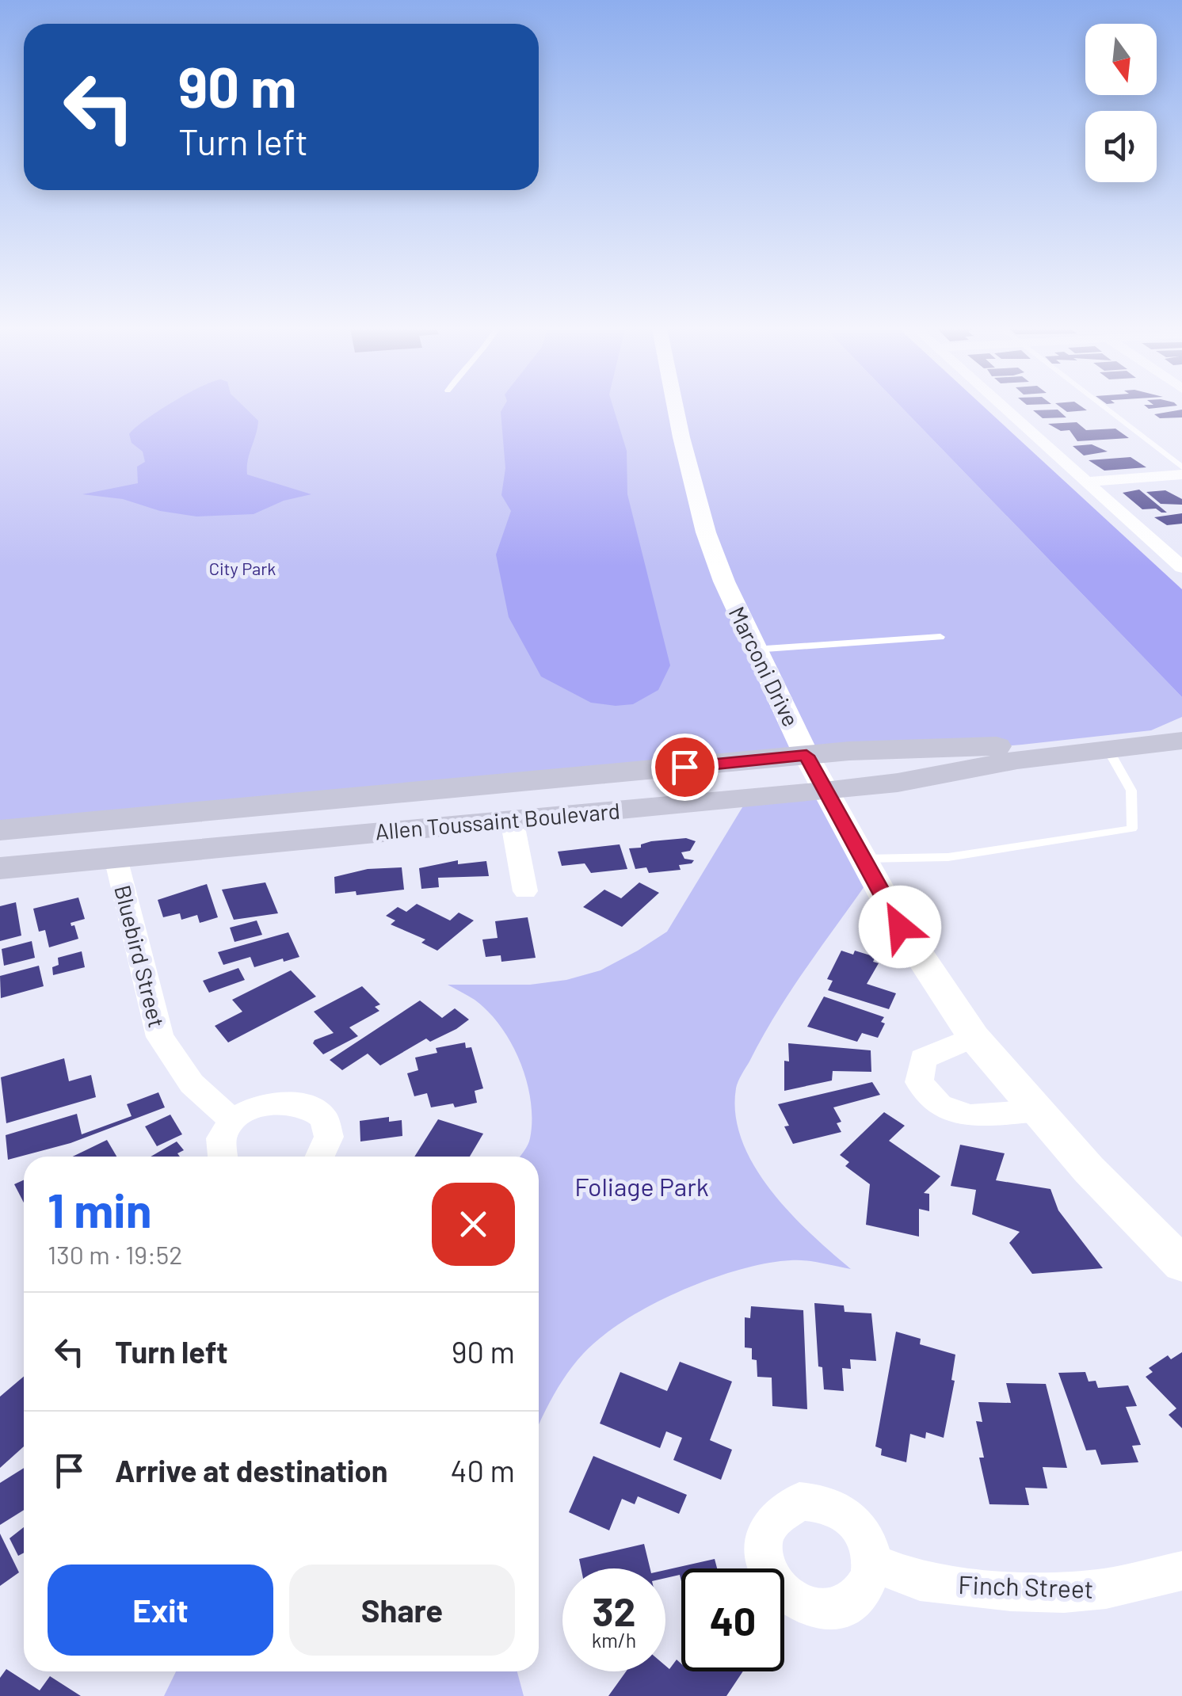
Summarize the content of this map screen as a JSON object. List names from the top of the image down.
{
  "streets": {
    "main road": ["Allen Toussaint Boulevard"],
    "street": ["Marconi Drive", "Bluebird Street", "Finch Street"]
  },
  "crossings": [
    ["Marconi Drive", "Allen Toussaint Boulevard"],
    ["Allen Toussaint Boulevard", "Bluebird Street"]
  ],
  "parks": ["City Park", "Foliage Park"],
  "north": "bottom",
  "page": {
    "turn": ["90 m", "Turn left"],
    "heading": ["1 min", "130 m · 19:52"],
    "list": [
      {
        "name": "Turn left",
        "value": "90 m"
      },
      {
        "name": "Arrive at destination",
        "value": "40 m"
      }
    ],
    "buttons": ["Exit", "Share"],
    "speed": "32 km/h",
    "limit": "40"
  }
}
